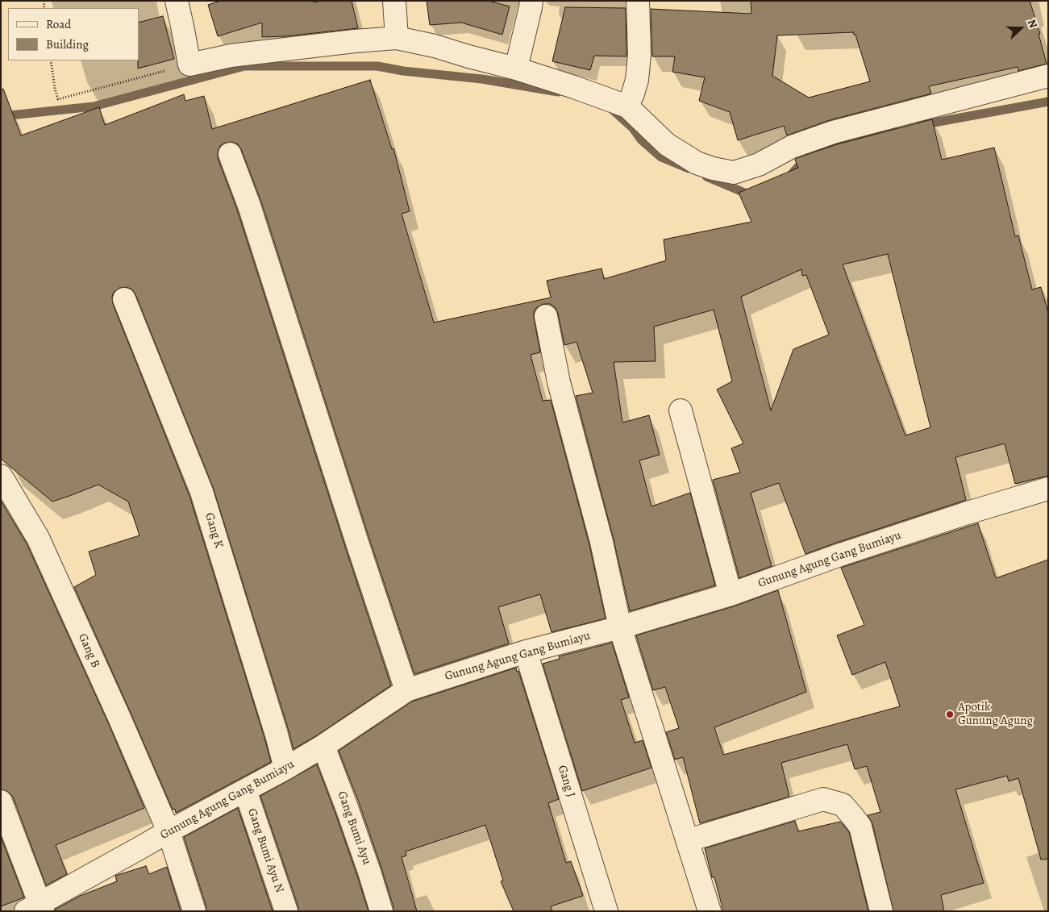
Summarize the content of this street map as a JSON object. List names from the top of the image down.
{
  "streets": {
    "street": [
      "Gang K",
      "Gunung Agung Gang Bumiayu",
      "Gang B",
      "Gang J",
      "Gang Bumi Ayu",
      "Gang Bumi Ayu N"
    ]
  },
  "crossings": [
    ["Gang K", "Gunung Agung Gang Bumiayu"],
    ["Gunung Agung Gang Bumiayu", "Gang B"],
    ["Gunung Agung Gang Bumiayu", "Gang J"],
    ["Gunung Agung Gang Bumiayu", "Gang Bumi Ayu"],
    ["Gunung Agung Gang Bumiayu", "Gang Bumi Ayu N"]
  ],
  "places": ["Apotik Gunung Agung"],
  "legend": ["Road", "Building"],
  "north": "right"
}
